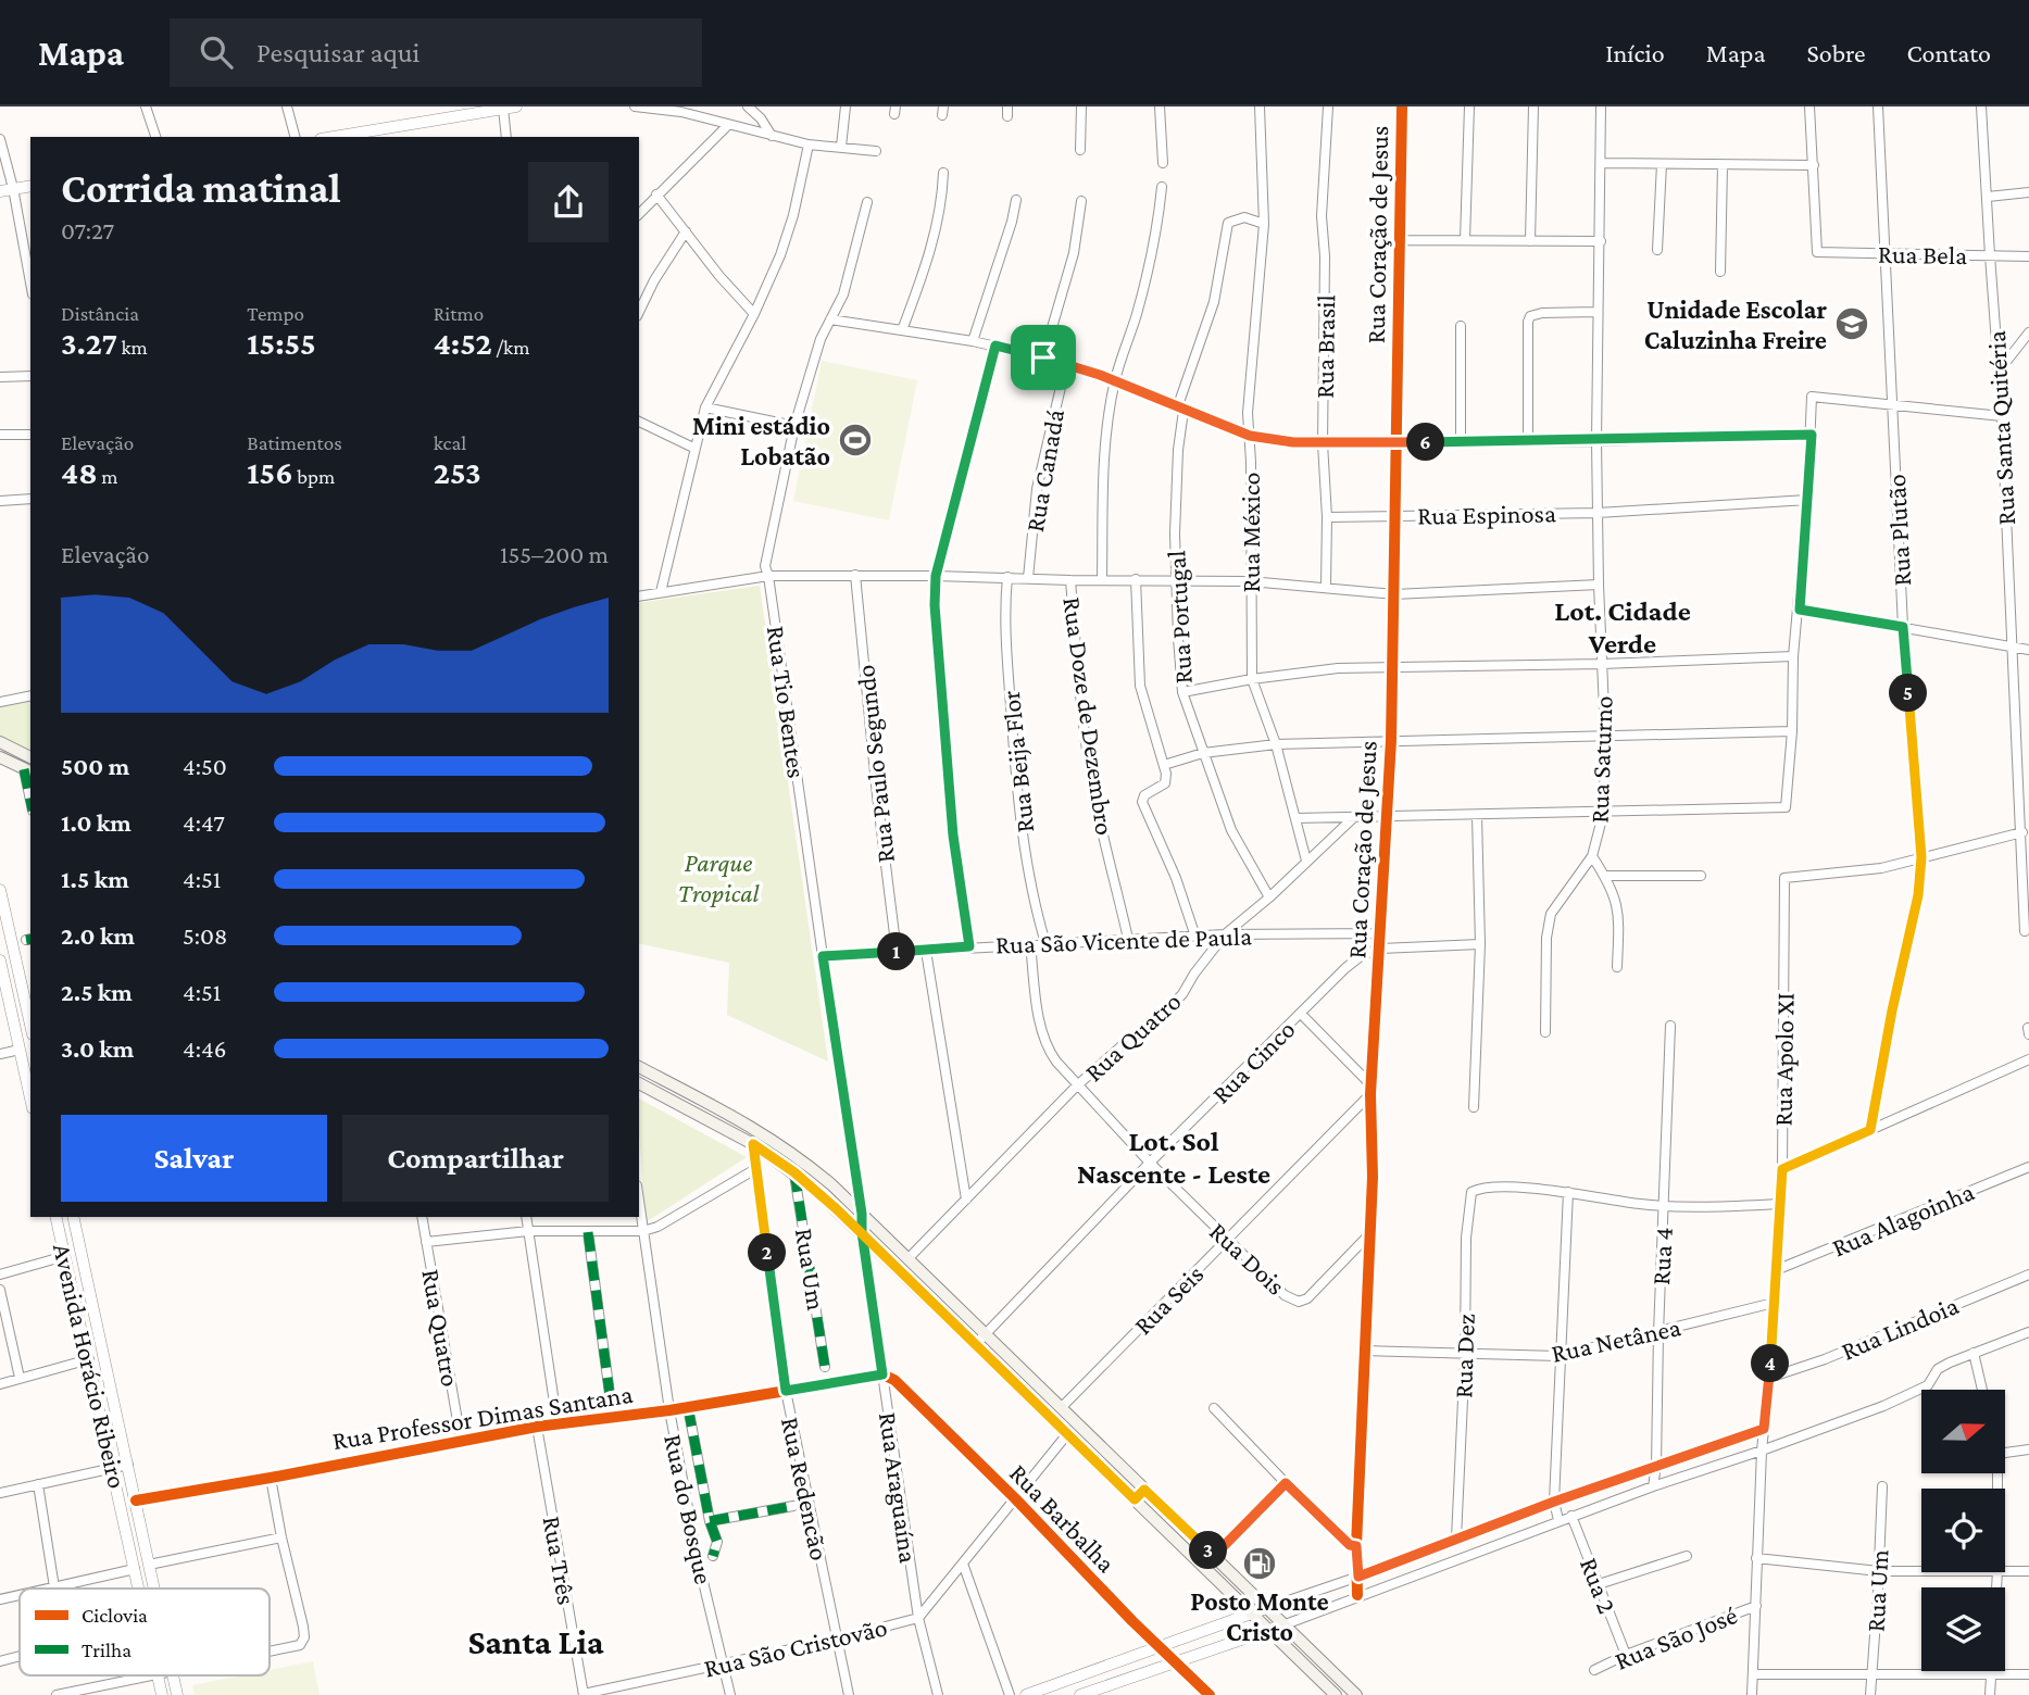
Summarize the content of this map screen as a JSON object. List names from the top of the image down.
{
  "streets": {
    "street": [
      "Rua Coração de Jesus",
      "Rua Bela",
      "Rua Brasil",
      "Rua Santa Quitéria",
      "Rua Canadá",
      "Rua Espinosa",
      "Rua Plutão",
      "Rua México",
      "Rua Portugal",
      "Rua Tio Bentes",
      "Rua Doze de Dezembro",
      "Rua Saturno",
      "Rua Beija Flor",
      "Rua Paulo Segundo",
      "Rua São Vicente de Paula",
      "Rua Quatro",
      "Rua Apolo XI",
      "Rua Cinco",
      "Rua Alagoinha",
      "Rua 4",
      "Rua Dois",
      "Rua Um",
      "Rua Seis",
      "Rua Lindoia",
      "Rua Netânea",
      "Rua Dez",
      "Avenida Horácio Ribeiro",
      "Rua Professor Dimas Santana",
      "Rua Araguaína",
      "Rua Redencão",
      "Rua do Bosque",
      "Rua Barbalha",
      "Rua Três",
      "Rua 2",
      "Rua São José",
      "Rua São Cristovão"
    ]
  },
  "crossings": [
    ["Rua Coração de Jesus", "Rua Espinosa"],
    ["Rua Coração de Jesus", "Rua Saturno"],
    ["Rua Coração de Jesus", "Rua São Vicente de Paula"],
    ["Rua Coração de Jesus", "Rua Cinco"],
    ["Rua Coração de Jesus", "Rua Dois"],
    ["Rua Coração de Jesus", "Rua Seis"],
    ["Rua Coração de Jesus", "Rua Netânea"],
    ["Rua Bela", "Rua Santa Quitéria"],
    ["Rua Bela", "Rua Plutão"],
    ["Rua Brasil", "Rua Espinosa"],
    ["Rua Espinosa", "Rua Saturno"],
    ["Rua Plutão", "Rua Apolo XI"],
    ["Rua México", "Rua Portugal"],
    ["Rua México", "Rua Quatro"],
    ["Rua Portugal", "Rua Quatro"],
    ["Rua Tio Bentes", "Rua São Vicente de Paula"],
    ["Rua Doze de Dezembro", "Rua São Vicente de Paula"],
    ["Rua Beija Flor", "Rua São Vicente de Paula"],
    ["Rua Paulo Segundo", "Rua São Vicente de Paula"],
    ["Rua São Vicente de Paula", "Rua Quatro"],
    ["Rua São Vicente de Paula", "Rua Dois"],
    ["Rua Quatro", "Rua Dois"],
    ["Rua Quatro", "Rua Professor Dimas Santana"],
    ["Rua Apolo XI", "Rua Alagoinha"],
    ["Rua Apolo XI", "Rua Lindoia"],
    ["Rua Apolo XI", "Rua Netânea"],
    ["Rua Apolo XI", "Rua São José"],
    ["Rua Cinco", "Rua Dois"],
    ["Rua 4", "Rua Netânea"],
    ["Rua Dois", "Rua Seis"],
    ["Rua Netânea", "Rua Dez"],
    ["Avenida Horácio Ribeiro", "Rua Professor Dimas Santana"],
    ["Rua Professor Dimas Santana", "Rua Araguaína"],
    ["Rua Professor Dimas Santana", "Rua Redencão"],
    ["Rua Professor Dimas Santana", "Rua do Bosque"],
    ["Rua Professor Dimas Santana", "Rua Barbalha"],
    ["Rua Professor Dimas Santana", "Rua Três"],
    ["Rua Araguaína", "Rua Barbalha"],
    ["Rua Araguaína", "Rua São Cristovão"],
    ["Rua Redencão", "Rua São Cristovão"],
    ["Rua do Bosque", "Rua São Cristovão"],
    ["Rua Três", "Rua São Cristovão"],
    ["Rua 2", "Rua São José"]
  ],
  "districts": ["Lot. Cidade Verde", "Lot. Sol Nascente - Leste", "Santa Lia"],
  "parks": ["Parque Tropical"],
  "places": {
    "school or university": ["Unidade Escolar Caluzinha Freire"],
    "sports": ["Mini estádio Lobatão"],
    "fuel station": ["Posto Monte Cristo"]
  },
  "legend": ["Ciclovia", "Trilha"],
  "north": "right",
  "page": {
    "header": "Mapa",
    "search": "Pesquisar aqui",
    "nav": [
      "Início",
      "Mapa",
      "Sobre",
      "Contato"
    ],
    "heading": ["Corrida matinal", "07:27"],
    "stats": [
      ["Distância", "3.27 km"],
      ["Tempo", "15:55"],
      ["Ritmo", "4:52 /km"],
      ["Elevação", "48 m"],
      ["Batimentos", "156 bpm"],
      ["kcal", "253"]
    ],
    "pins": [
      "6",
      "5",
      "1",
      "2",
      "4",
      "3"
    ],
    "chart": ["Elevação", "155–200 m"],
    "list": [
      {
        "name": "500 m",
        "note": "4:50"
      },
      {
        "name": "1.0 km",
        "note": "4:47"
      },
      {
        "name": "1.5 km",
        "note": "4:51"
      },
      {
        "name": "2.0 km",
        "note": "5:08"
      },
      {
        "name": "2.5 km",
        "note": "4:51"
      },
      {
        "name": "3.0 km",
        "note": "4:46"
      }
    ],
    "buttons": ["Salvar", "Compartilhar"]
  }
}
